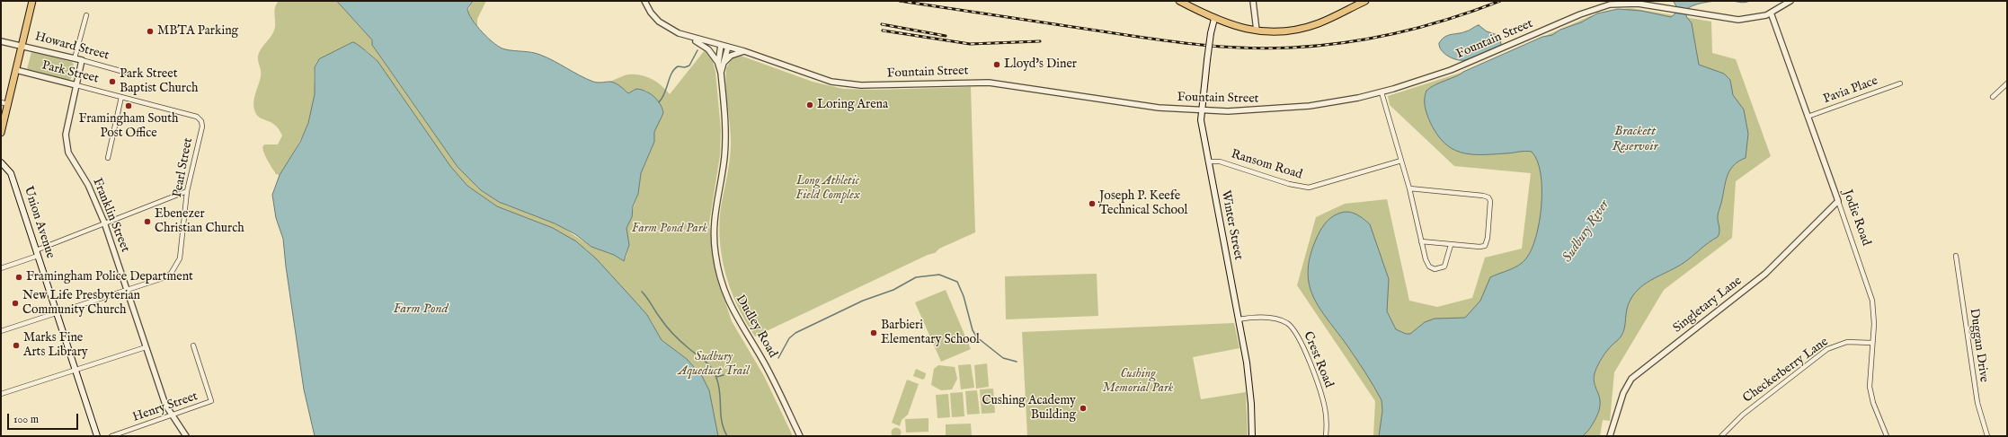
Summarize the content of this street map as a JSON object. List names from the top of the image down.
{
  "streets": {
    "main road": ["Union Avenue", "Winter Street"],
    "street": [
      "Fountain Street",
      "Howard Street",
      "Park Street",
      "Pavia Place",
      "Ransom Road",
      "Pearl Street",
      "Franklin Street",
      "Jodie Road",
      "Singletary Lane",
      "Dudley Road",
      "Duggan Drive",
      "Crest Road",
      "Checkerberry Lane",
      "Henry Street"
    ]
  },
  "crossings": [
    ["Fountain Street", "Jodie Road"],
    ["Fountain Street", "Winter Street"],
    ["Fountain Street", "Dudley Road"],
    ["Howard Street", "Franklin Street"],
    ["Park Street", "Pearl Street"],
    ["Park Street", "Franklin Street"],
    ["Pavia Place", "Jodie Road"],
    ["Ransom Road", "Winter Street"],
    ["Pearl Street", "Franklin Street"],
    ["Pearl Street", "Union Avenue"],
    ["Franklin Street", "Henry Street"],
    ["Jodie Road", "Singletary Lane"],
    ["Jodie Road", "Checkerberry Lane"],
    ["Winter Street", "Crest Road"]
  ],
  "water": ["Brackett Reservoir", "Sudbury River", "Farm Pond"],
  "parks": [
    "Long Athletic Field Complex",
    "Farm Pond Park",
    "Sudbury Aqueduct Trail",
    "Cushing Memorial Park"
  ],
  "places": [
    "MBTA Parking",
    "Lloyd's Diner",
    "Park Street Baptist Church",
    "Loring Arena",
    "Framingham South Post Office",
    "Joseph P. Keefe Technical School",
    "Ebenezer Christian Church",
    "Framingham Police Department",
    "New Life Presbyterian Community Church",
    "Barbieri Elementary School",
    "Marks Fine Arts Library",
    "Cushing Academy Building"
  ],
  "scale_bar": "100 m"
}
